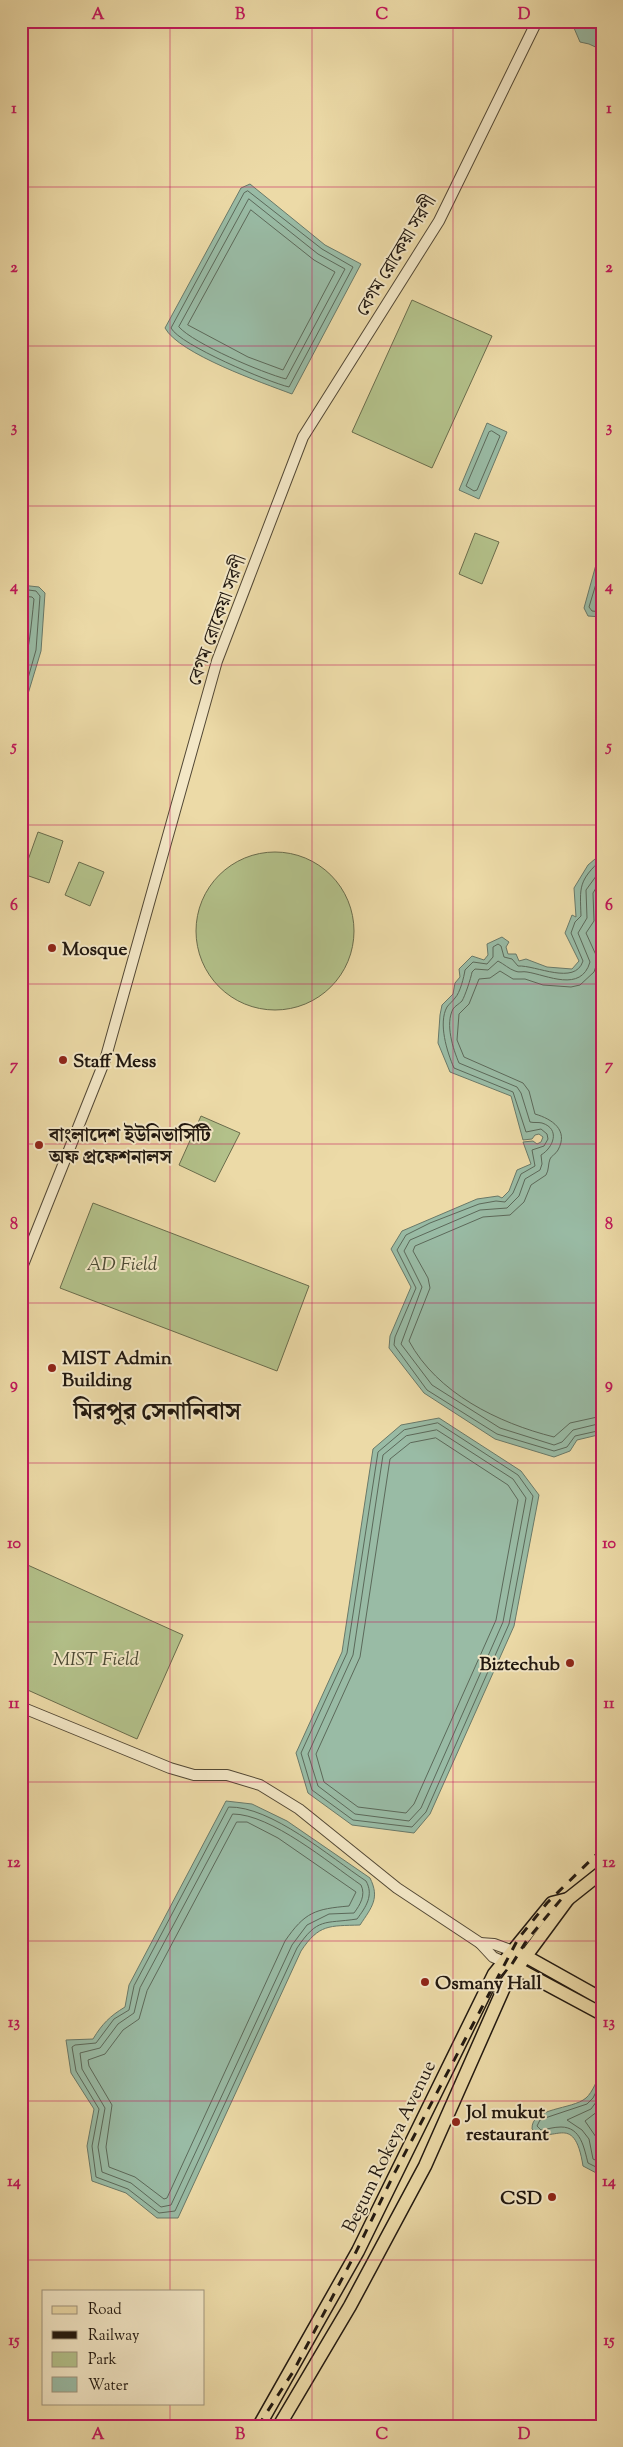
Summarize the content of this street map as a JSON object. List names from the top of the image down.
{
  "streets": {
    "main road": ["Begum Rokeya Avenue"],
    "street": ["বেগম রোকেয়া সরণী"]
  },
  "districts": ["মিরপুর সেনানিবাস"],
  "parks": ["AD Field", "MIST Field"],
  "places": [
    "Mosque",
    "Staff Mess",
    "বাংলাদেশ ইউনিভার্সিটি অফ প্রফেশনালস",
    "MIST Admin Building",
    "Biztechub",
    "Osmany Hall",
    "Jol mukut restaurant",
    "CSD"
  ],
  "legend": [
    "Road",
    "Railway",
    "Park",
    "Water"
  ],
  "grid": {
    "columns": [
      "A",
      "B",
      "C",
      "D"
    ],
    "rows": [
      "1",
      "2",
      "3",
      "4",
      "5",
      "6",
      "7",
      "8",
      "9",
      "10",
      "11",
      "12",
      "13",
      "14",
      "15"
    ]
  }
}
